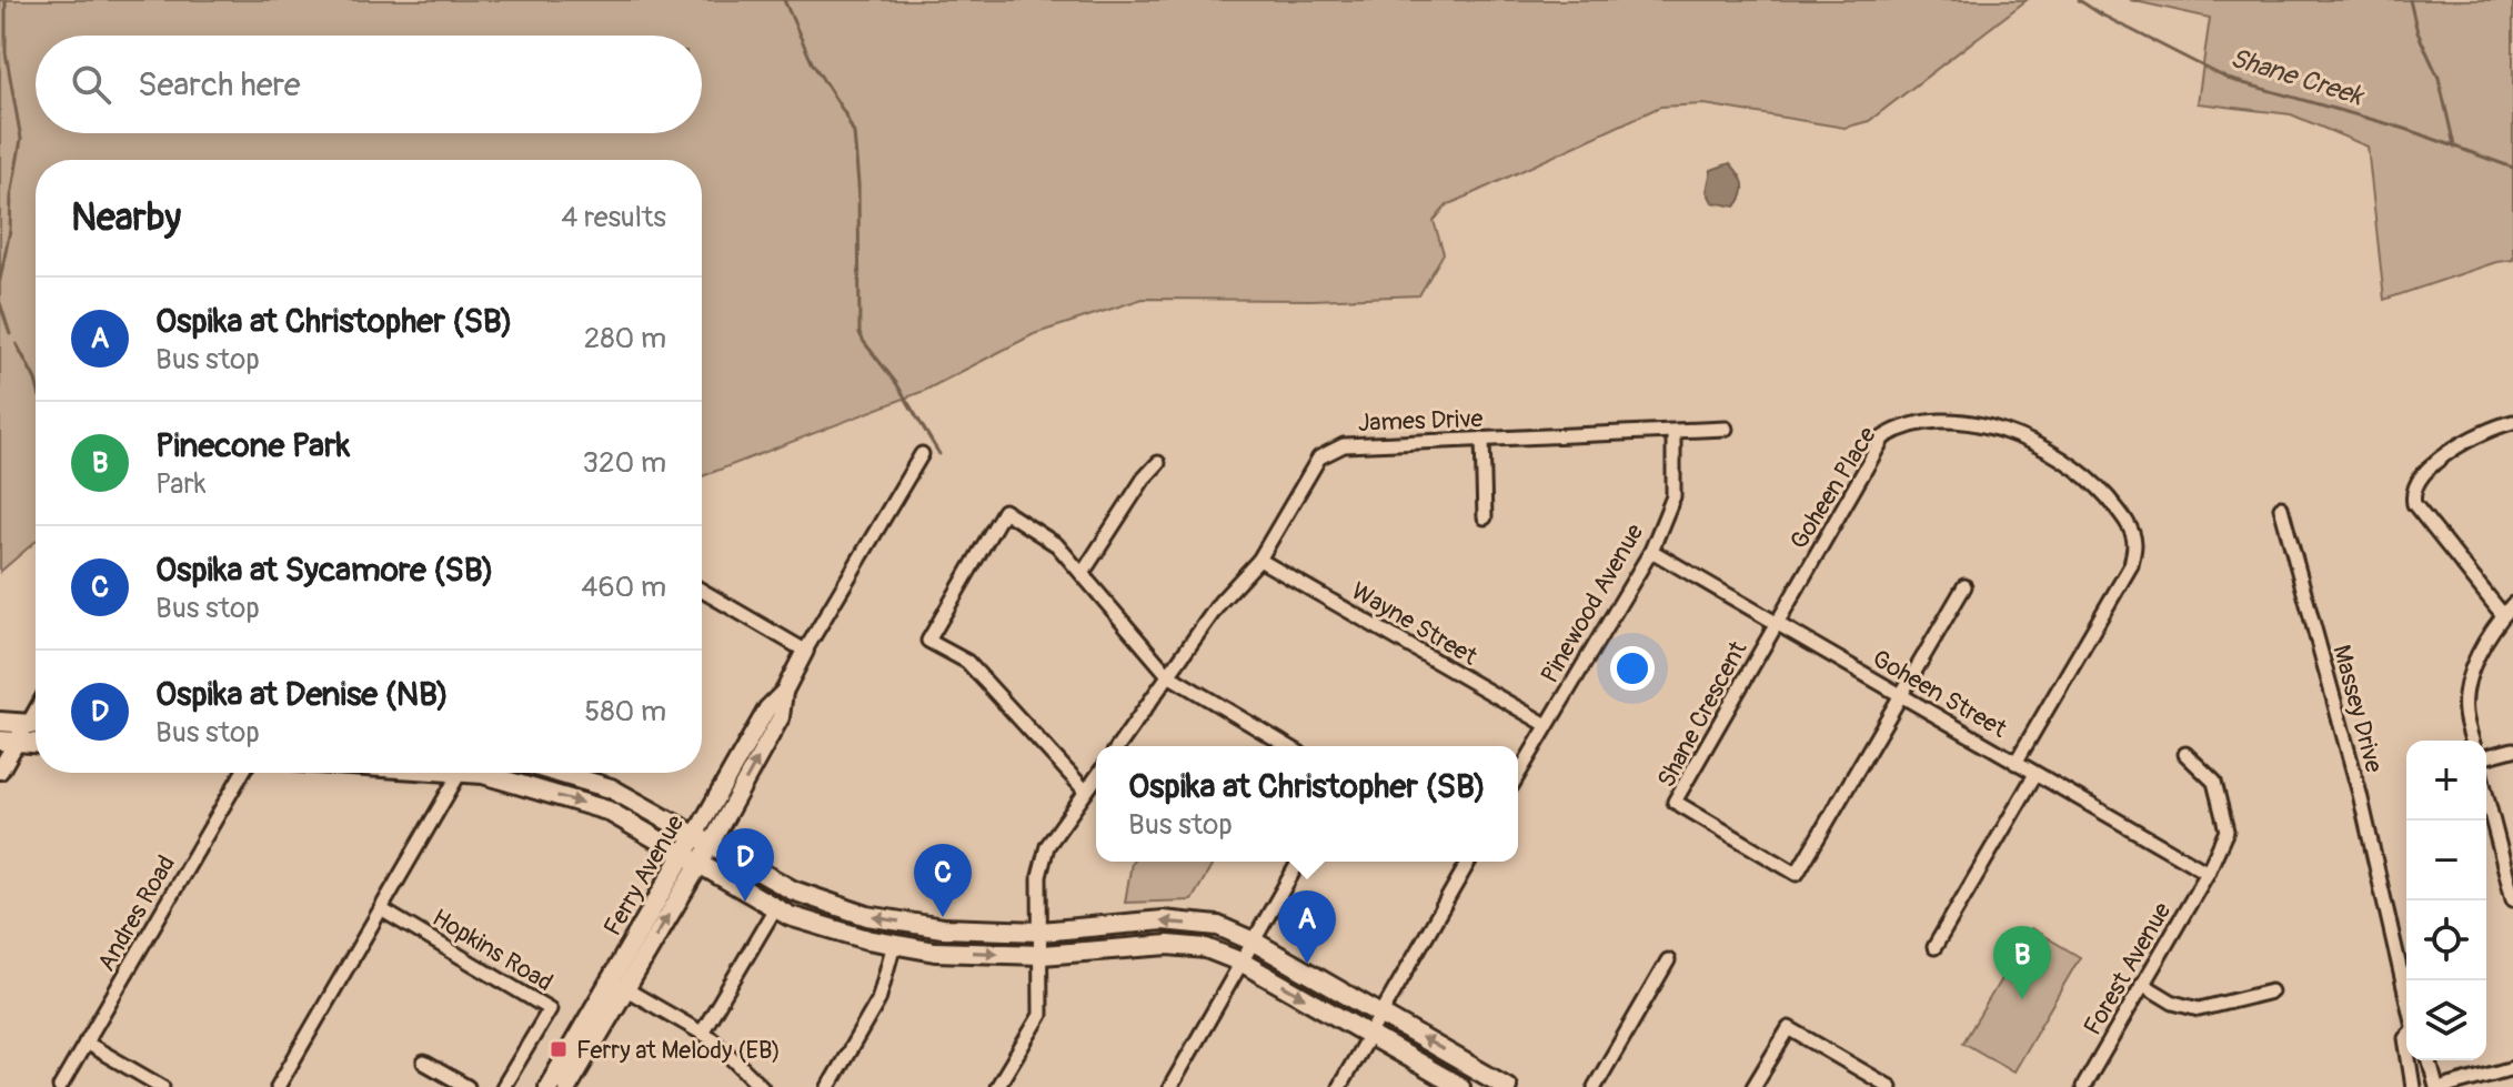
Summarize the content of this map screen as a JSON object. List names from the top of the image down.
{
  "streets": {
    "main road": ["Ferry Avenue"],
    "street": [
      "James Drive",
      "Goheen Place",
      "Pinewood Avenue",
      "Wayne Street",
      "Goheen Street",
      "Massey Drive",
      "Shane Crescent",
      "Andres Road",
      "Hopkins Road",
      "Forest Avenue"
    ]
  },
  "crossings": [
    ["James Drive", "Pinewood Avenue"],
    ["James Drive", "Wayne Street"],
    ["Goheen Place", "Goheen Street"],
    ["Goheen Place", "Shane Crescent"],
    ["Pinewood Avenue", "Wayne Street"],
    ["Pinewood Avenue", "Goheen Street"],
    ["Goheen Street", "Shane Crescent"],
    ["Goheen Street", "Forest Avenue"]
  ],
  "water": ["Shane Creek"],
  "places": {
    "transit": ["Ferry at Melody (EB)"]
  },
  "page": {
    "search": "Search here",
    "heading": ["Nearby", "4 results"],
    "list": [
      {
        "mark": "A",
        "name": "Ospika at Christopher (SB)",
        "note": "Bus stop",
        "value": "280 m"
      },
      {
        "mark": "B",
        "name": "Pinecone Park",
        "note": "Park",
        "value": "320 m"
      },
      {
        "mark": "C",
        "name": "Ospika at Sycamore (SB)",
        "note": "Bus stop",
        "value": "460 m"
      },
      {
        "mark": "D",
        "name": "Ospika at Denise (NB)",
        "note": "Bus stop",
        "value": "580 m"
      }
    ],
    "map_buttons": ["+", "−"],
    "popup": ["Ospika at Christopher (SB)", "Bus stop"],
    "pins": [
      "D",
      "C",
      "A",
      "B"
    ]
  }
}
